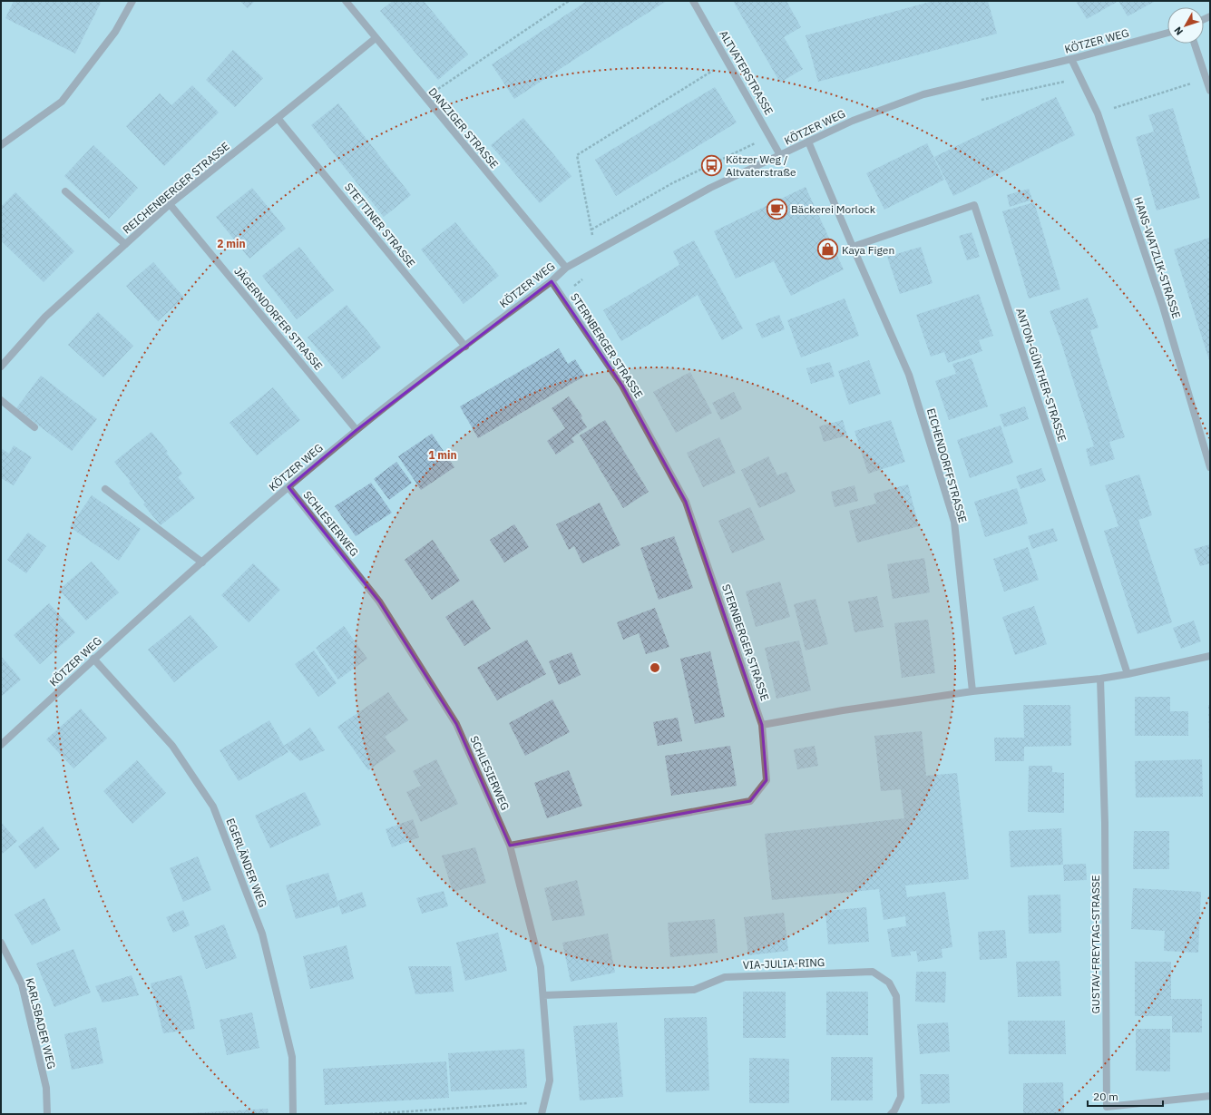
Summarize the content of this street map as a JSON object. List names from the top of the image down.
{
  "streets": {
    "street": [
      "KÖTZER WEG",
      "ALTVATERSTRASSE",
      "DANZIGER STRASSE",
      "REICHENBERGER STRASSE",
      "STETTINER STRASSE",
      "HANS-WATZLIK-STRASSE",
      "JÄGERNDORFER STRASSE",
      "STERNBERGER STRASSE",
      "ANTON-GÜNTHER-STRASSE",
      "EICHENDORFFSTRASSE",
      "SCHLESIERWEG",
      "EGERLÄNDER WEG",
      "GUSTAV-FREYTAG-STRASSE",
      "VIA-JULIA-RING",
      "KARLSBADER WEG"
    ]
  },
  "crossings": [
    ["KÖTZER WEG", "ALTVATERSTRASSE"],
    ["KÖTZER WEG", "DANZIGER STRASSE"],
    ["KÖTZER WEG", "STETTINER STRASSE"],
    ["KÖTZER WEG", "HANS-WATZLIK-STRASSE"],
    ["KÖTZER WEG", "JÄGERNDORFER STRASSE"],
    ["KÖTZER WEG", "STERNBERGER STRASSE"],
    ["KÖTZER WEG", "EICHENDORFFSTRASSE"],
    ["KÖTZER WEG", "SCHLESIERWEG"],
    ["KÖTZER WEG", "EGERLÄNDER WEG"],
    ["DANZIGER STRASSE", "REICHENBERGER STRASSE"],
    ["REICHENBERGER STRASSE", "STETTINER STRASSE"],
    ["REICHENBERGER STRASSE", "JÄGERNDORFER STRASSE"],
    ["STERNBERGER STRASSE", "SCHLESIERWEG"],
    ["ANTON-GÜNTHER-STRASSE", "EICHENDORFFSTRASSE"],
    ["SCHLESIERWEG", "VIA-JULIA-RING"]
  ],
  "places": {
    "bus stop": ["Kötzer Weg / Altvaterstraße"],
    "cafe": ["Bäckerei Morlock"],
    "shop": ["Kaya Figen"]
  },
  "scale_bar": "20 m",
  "north": "bottom left",
  "rings": ["2 min", "1 min"]
}
